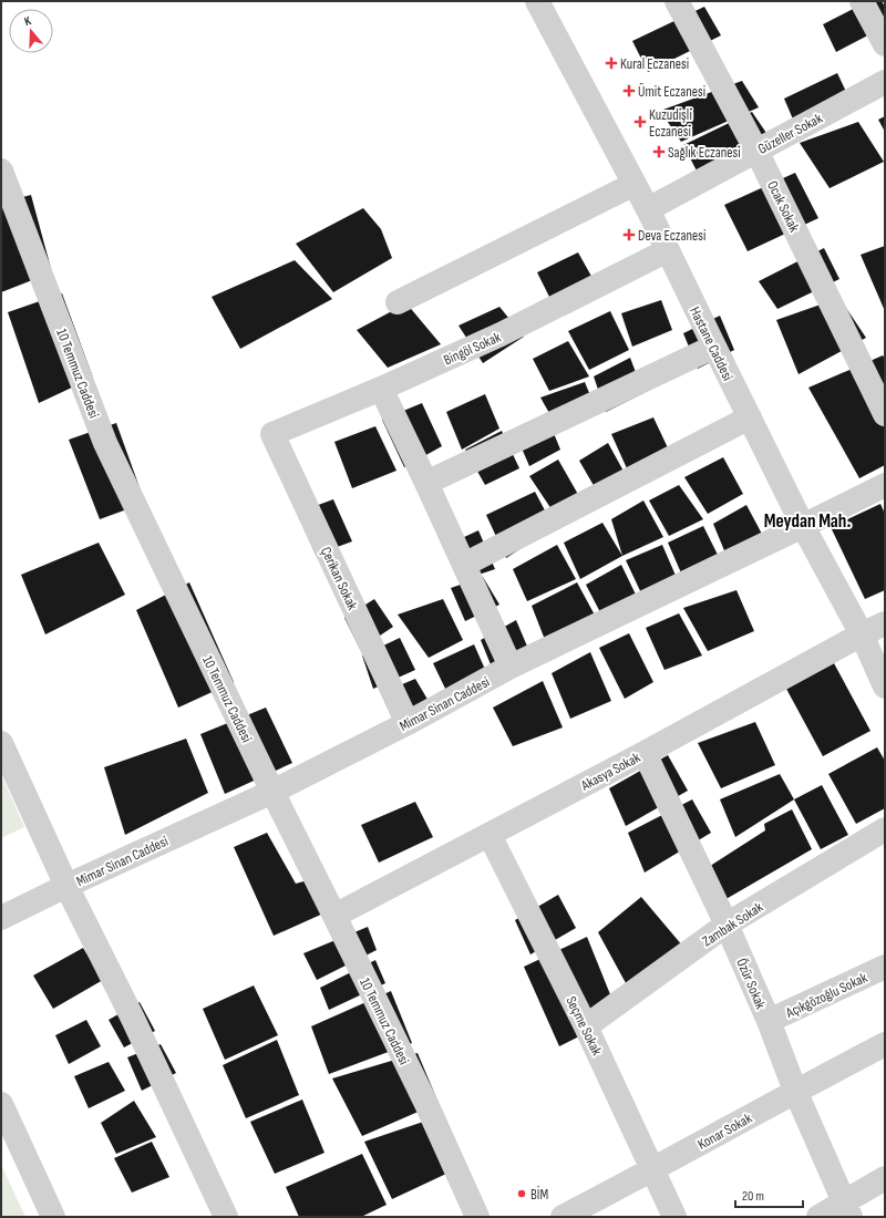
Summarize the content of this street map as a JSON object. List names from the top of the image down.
{
  "streets": {
    "street": [
      "Güzeller Sokak",
      "Ocak Sokak",
      "Hastane Caddesi",
      "Bingöl Sokak",
      "10 Temmuz Caddesi",
      "Çerikan Sokak",
      "Mimar Sinan Caddesi",
      "Akasya Sokak",
      "Zambak Sokak",
      "Özür Sokak",
      "Açıkgözoğlu Sokak",
      "Seçme Sokak",
      "Konar Sokak"
    ]
  },
  "crossings": [
    ["Güzeller Sokak", "Ocak Sokak"],
    ["Güzeller Sokak", "Hastane Caddesi"],
    ["Hastane Caddesi", "Bingöl Sokak"],
    ["Hastane Caddesi", "Mimar Sinan Caddesi"],
    ["Hastane Caddesi", "Akasya Sokak"],
    ["Bingöl Sokak", "Çerikan Sokak"],
    ["10 Temmuz Caddesi", "Mimar Sinan Caddesi"],
    ["10 Temmuz Caddesi", "Akasya Sokak"],
    ["Çerikan Sokak", "Mimar Sinan Caddesi"],
    ["Akasya Sokak", "Özür Sokak"],
    ["Akasya Sokak", "Seçme Sokak"],
    ["Zambak Sokak", "Özür Sokak"],
    ["Zambak Sokak", "Seçme Sokak"],
    ["Özür Sokak", "Açıkgözoğlu Sokak"],
    ["Özür Sokak", "Konar Sokak"],
    ["Seçme Sokak", "Konar Sokak"]
  ],
  "districts": ["Meydan Mah."],
  "places": {
    "health": [
      "Kural Eczanesi",
      "Ümit Eczanesi",
      "Kuzudişli Eczanesi",
      "Sağlık Eczanesi",
      "Deva Eczanesi"
    ],
    "other": ["BİM"]
  },
  "scale_bar": "20 m",
  "north": "top"
}
